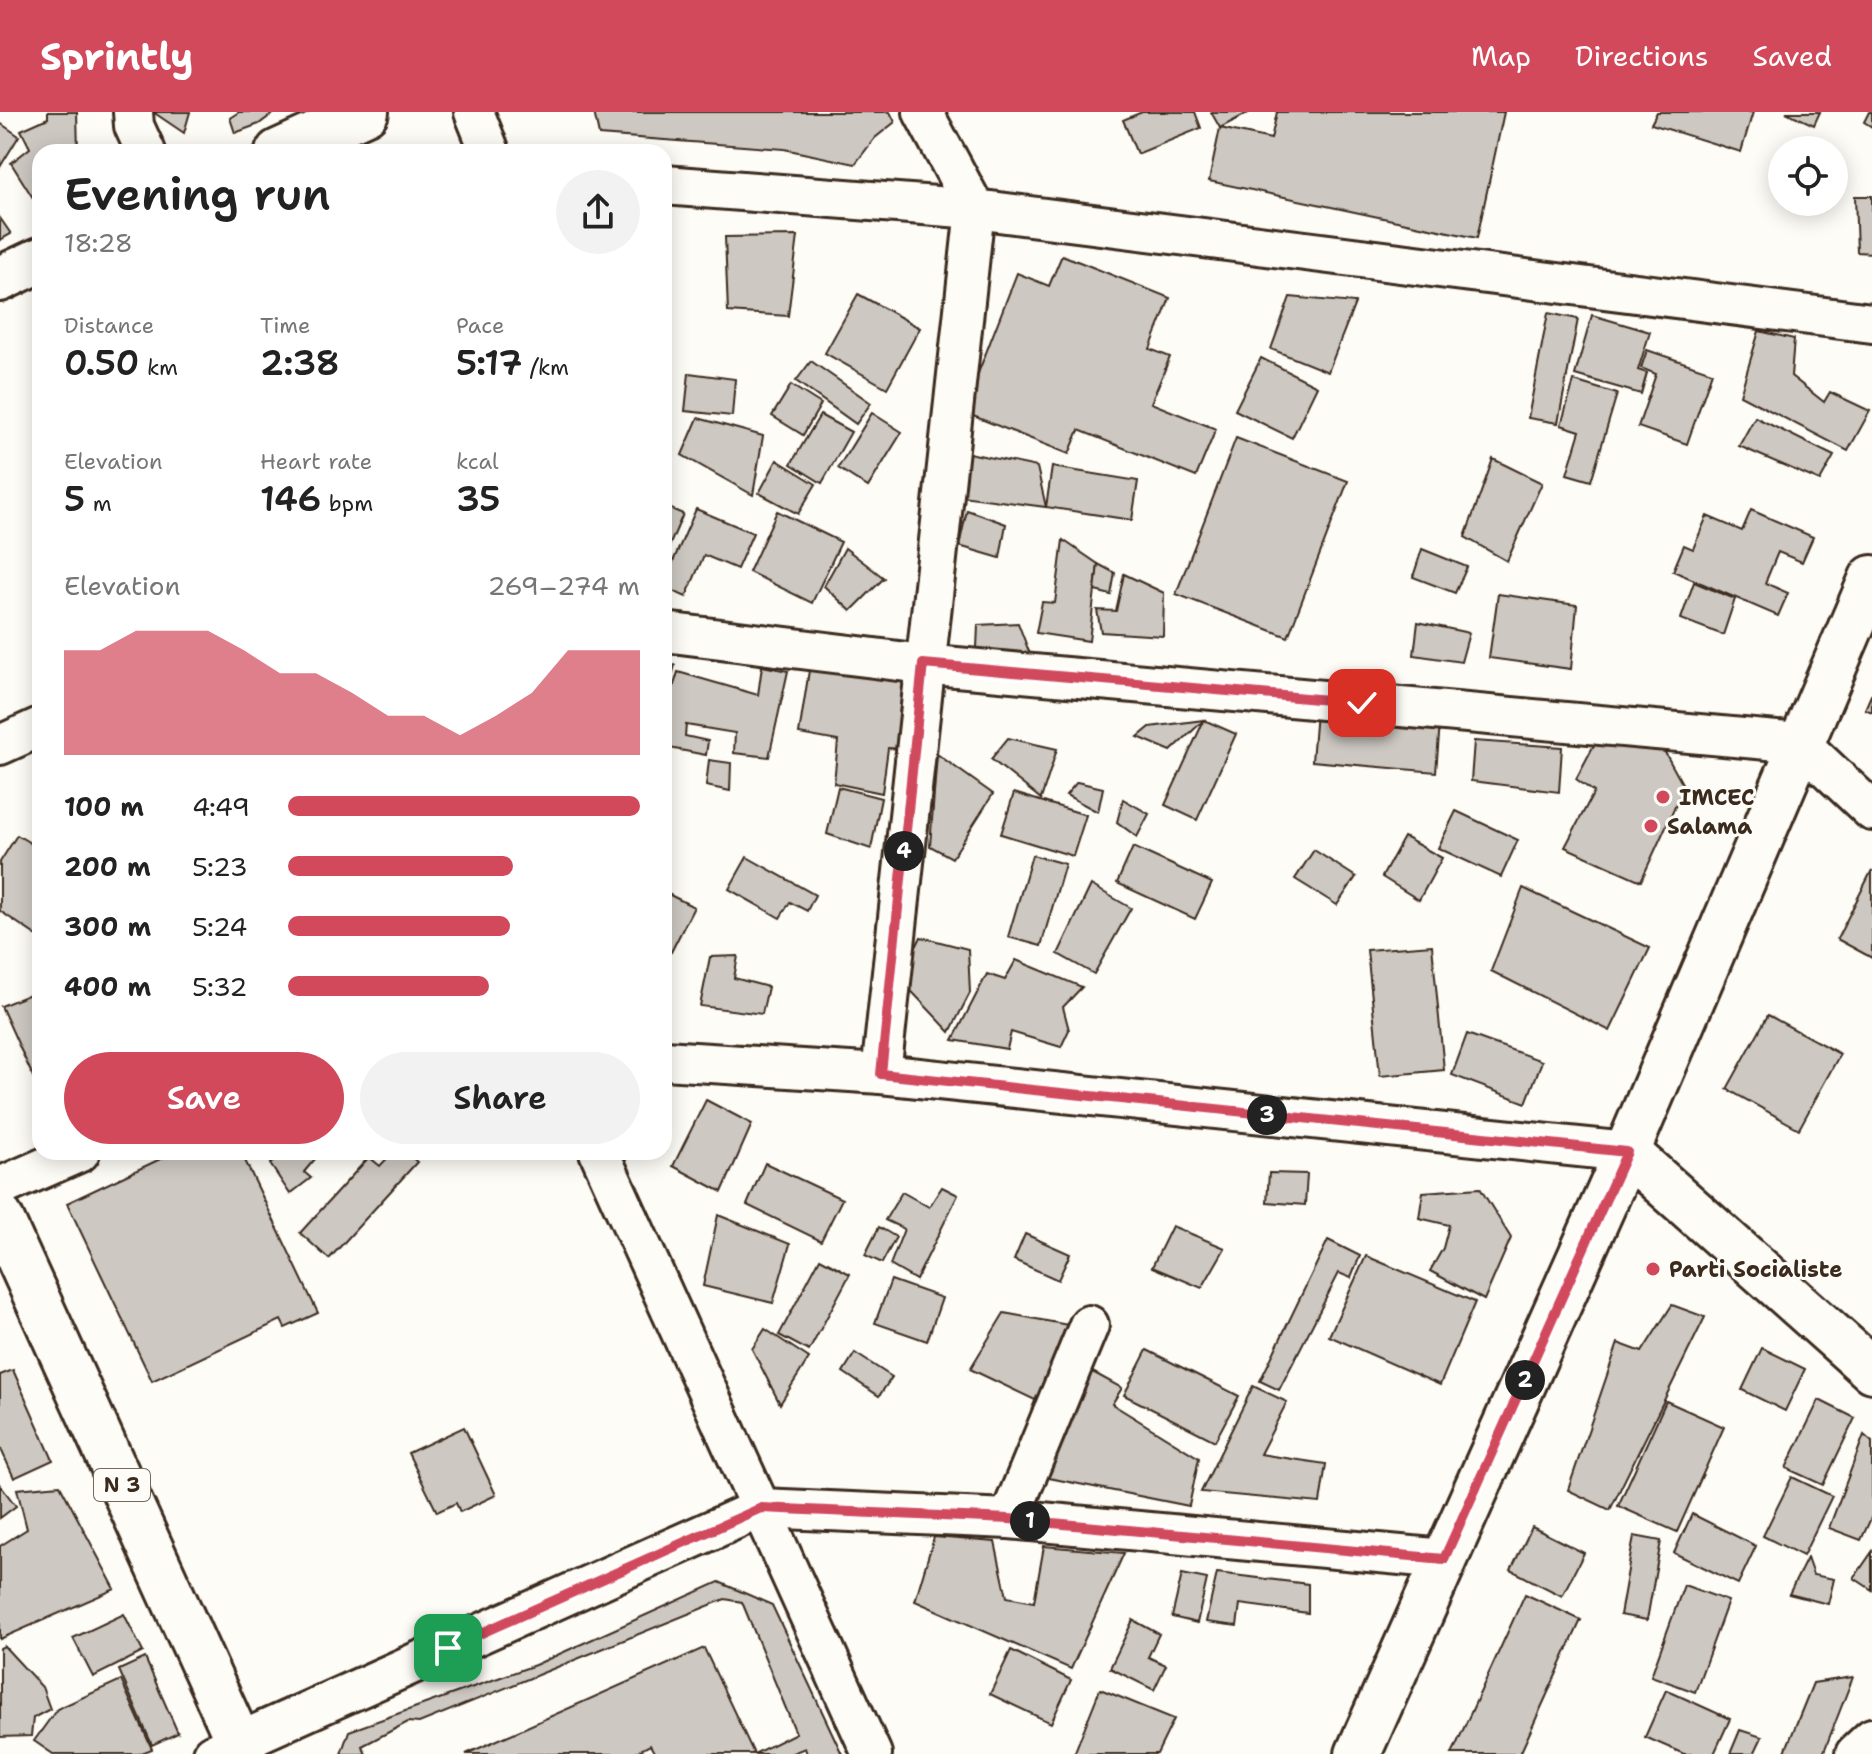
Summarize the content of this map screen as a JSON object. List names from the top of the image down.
{
  "streets": {
    "main road": ["N 3"]
  },
  "places": ["IMCEC", "Salama", "Parti Socialiste"],
  "page": {
    "header": "Sprintly",
    "nav": ["Map", "Directions", "Saved"],
    "heading": ["Evening run", "18:28"],
    "stats": [
      ["Distance", "0.50 km"],
      ["Time", "2:38"],
      ["Pace", "5:17 /km"],
      ["Elevation", "5 m"],
      ["Heart rate", "146 bpm"],
      ["kcal", "35"]
    ],
    "chart": ["Elevation", "269–274 m"],
    "list": [
      {
        "name": "100 m",
        "note": "4:49"
      },
      {
        "name": "200 m",
        "note": "5:23"
      },
      {
        "name": "300 m",
        "note": "5:24"
      },
      {
        "name": "400 m",
        "note": "5:32"
      }
    ],
    "pins": [
      "4",
      "3",
      "2",
      "1"
    ],
    "buttons": ["Save", "Share"]
  }
}
